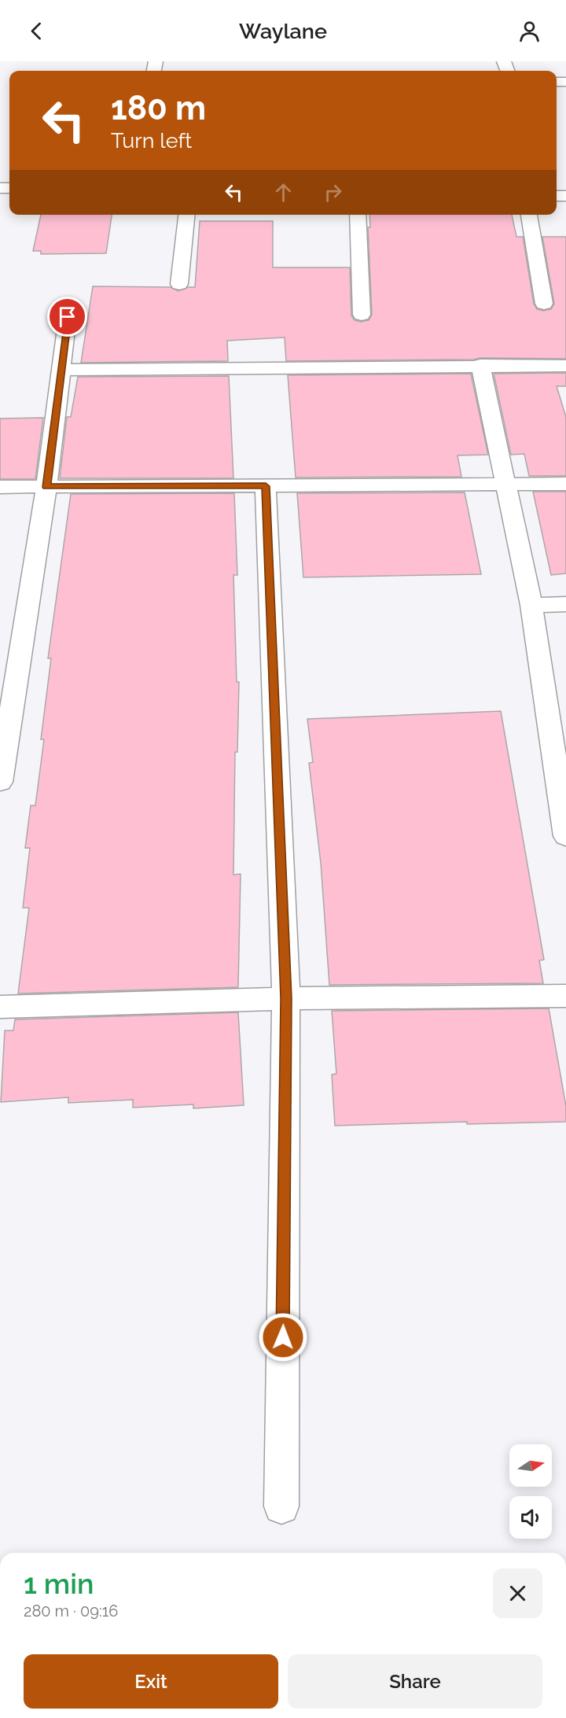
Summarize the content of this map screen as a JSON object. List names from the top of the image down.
{
  "north": "right",
  "page": {
    "header": "Waylane",
    "turn": ["180 m", "Turn left"],
    "heading": ["1 min", "280 m · 09:16"],
    "buttons": ["Exit", "Share"]
  }
}
